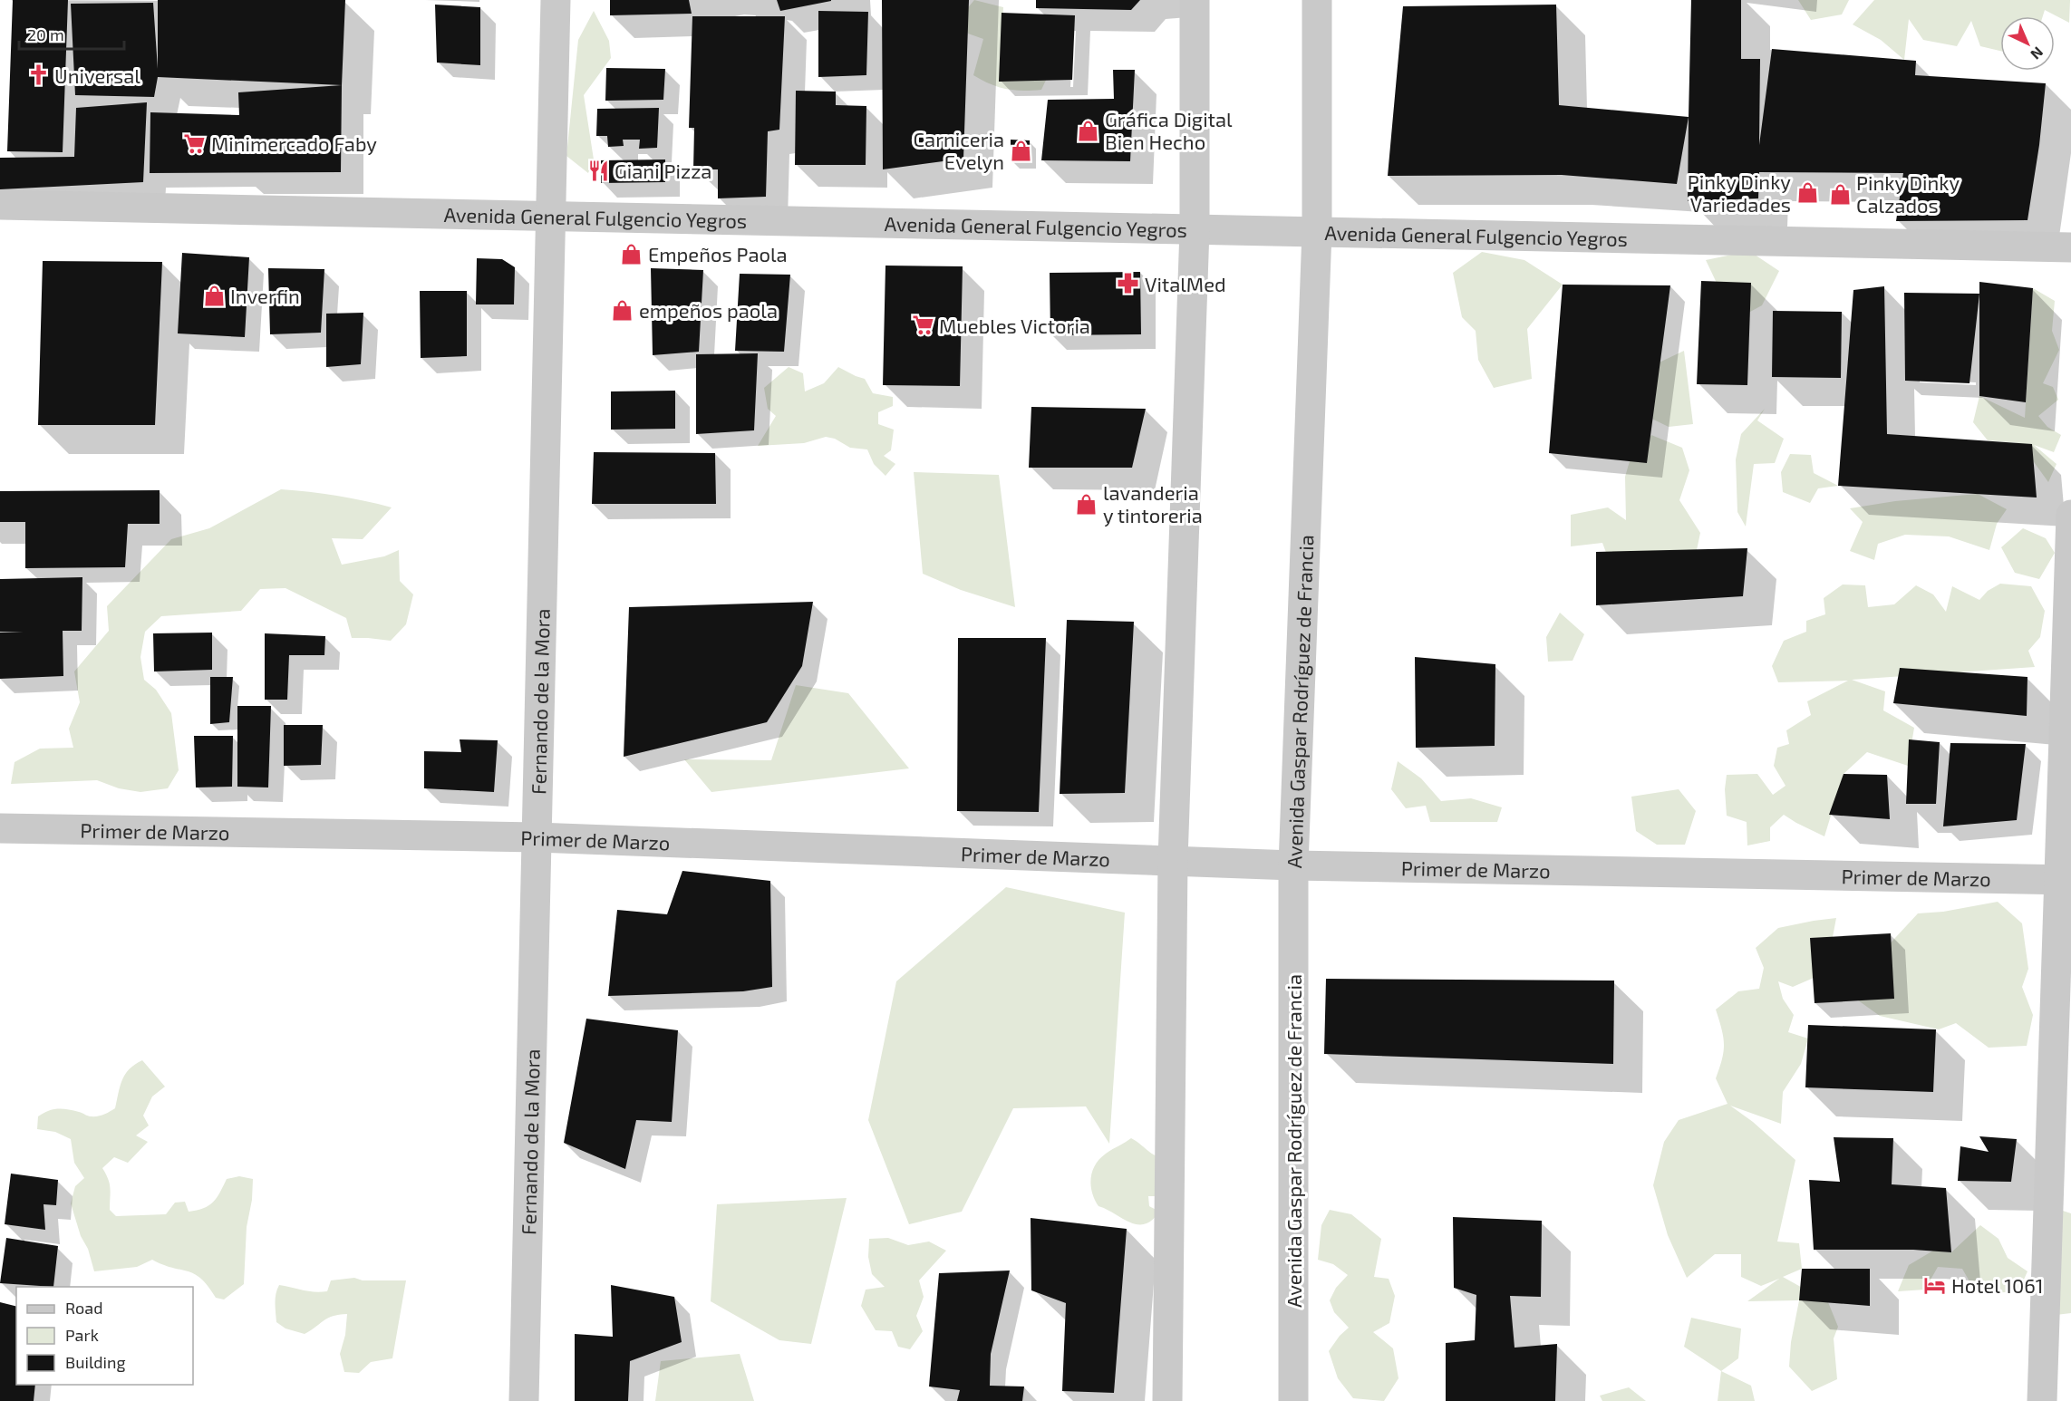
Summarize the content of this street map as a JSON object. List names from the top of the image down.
{
  "streets": {
    "street": [
      "Avenida General Fulgencio Yegros",
      "Fernando de la Mora",
      "Avenida Gaspar Rodríguez de Francia",
      "Primer de Marzo"
    ]
  },
  "crossings": [
    ["Avenida General Fulgencio Yegros", "Fernando de la Mora"],
    ["Avenida General Fulgencio Yegros", "Avenida Gaspar Rodríguez de Francia"],
    ["Fernando de la Mora", "Primer de Marzo"],
    ["Avenida Gaspar Rodríguez de Francia", "Primer de Marzo"]
  ],
  "places": {
    "church": ["Universal"],
    "shop": [
      "Gráfica Digital Bien Hecho",
      "Carniceria Evelyn",
      "Pinky Dinky Variedades",
      "Pinky Dinky Calzados",
      "Empeños Paola",
      "Inverfin",
      "empeños paola",
      "lavanderia y tintoreria"
    ],
    "supermarket": ["Minimercado Faby", "Muebles Victoria"],
    "restaurant": ["Giani Pizza"],
    "pharmacy": ["VitalMed"],
    "hotel": ["Hotel 1061"]
  },
  "legend": ["Road", "Park", "Building"],
  "scale_bar": "20 m",
  "north": "bottom right"
}
